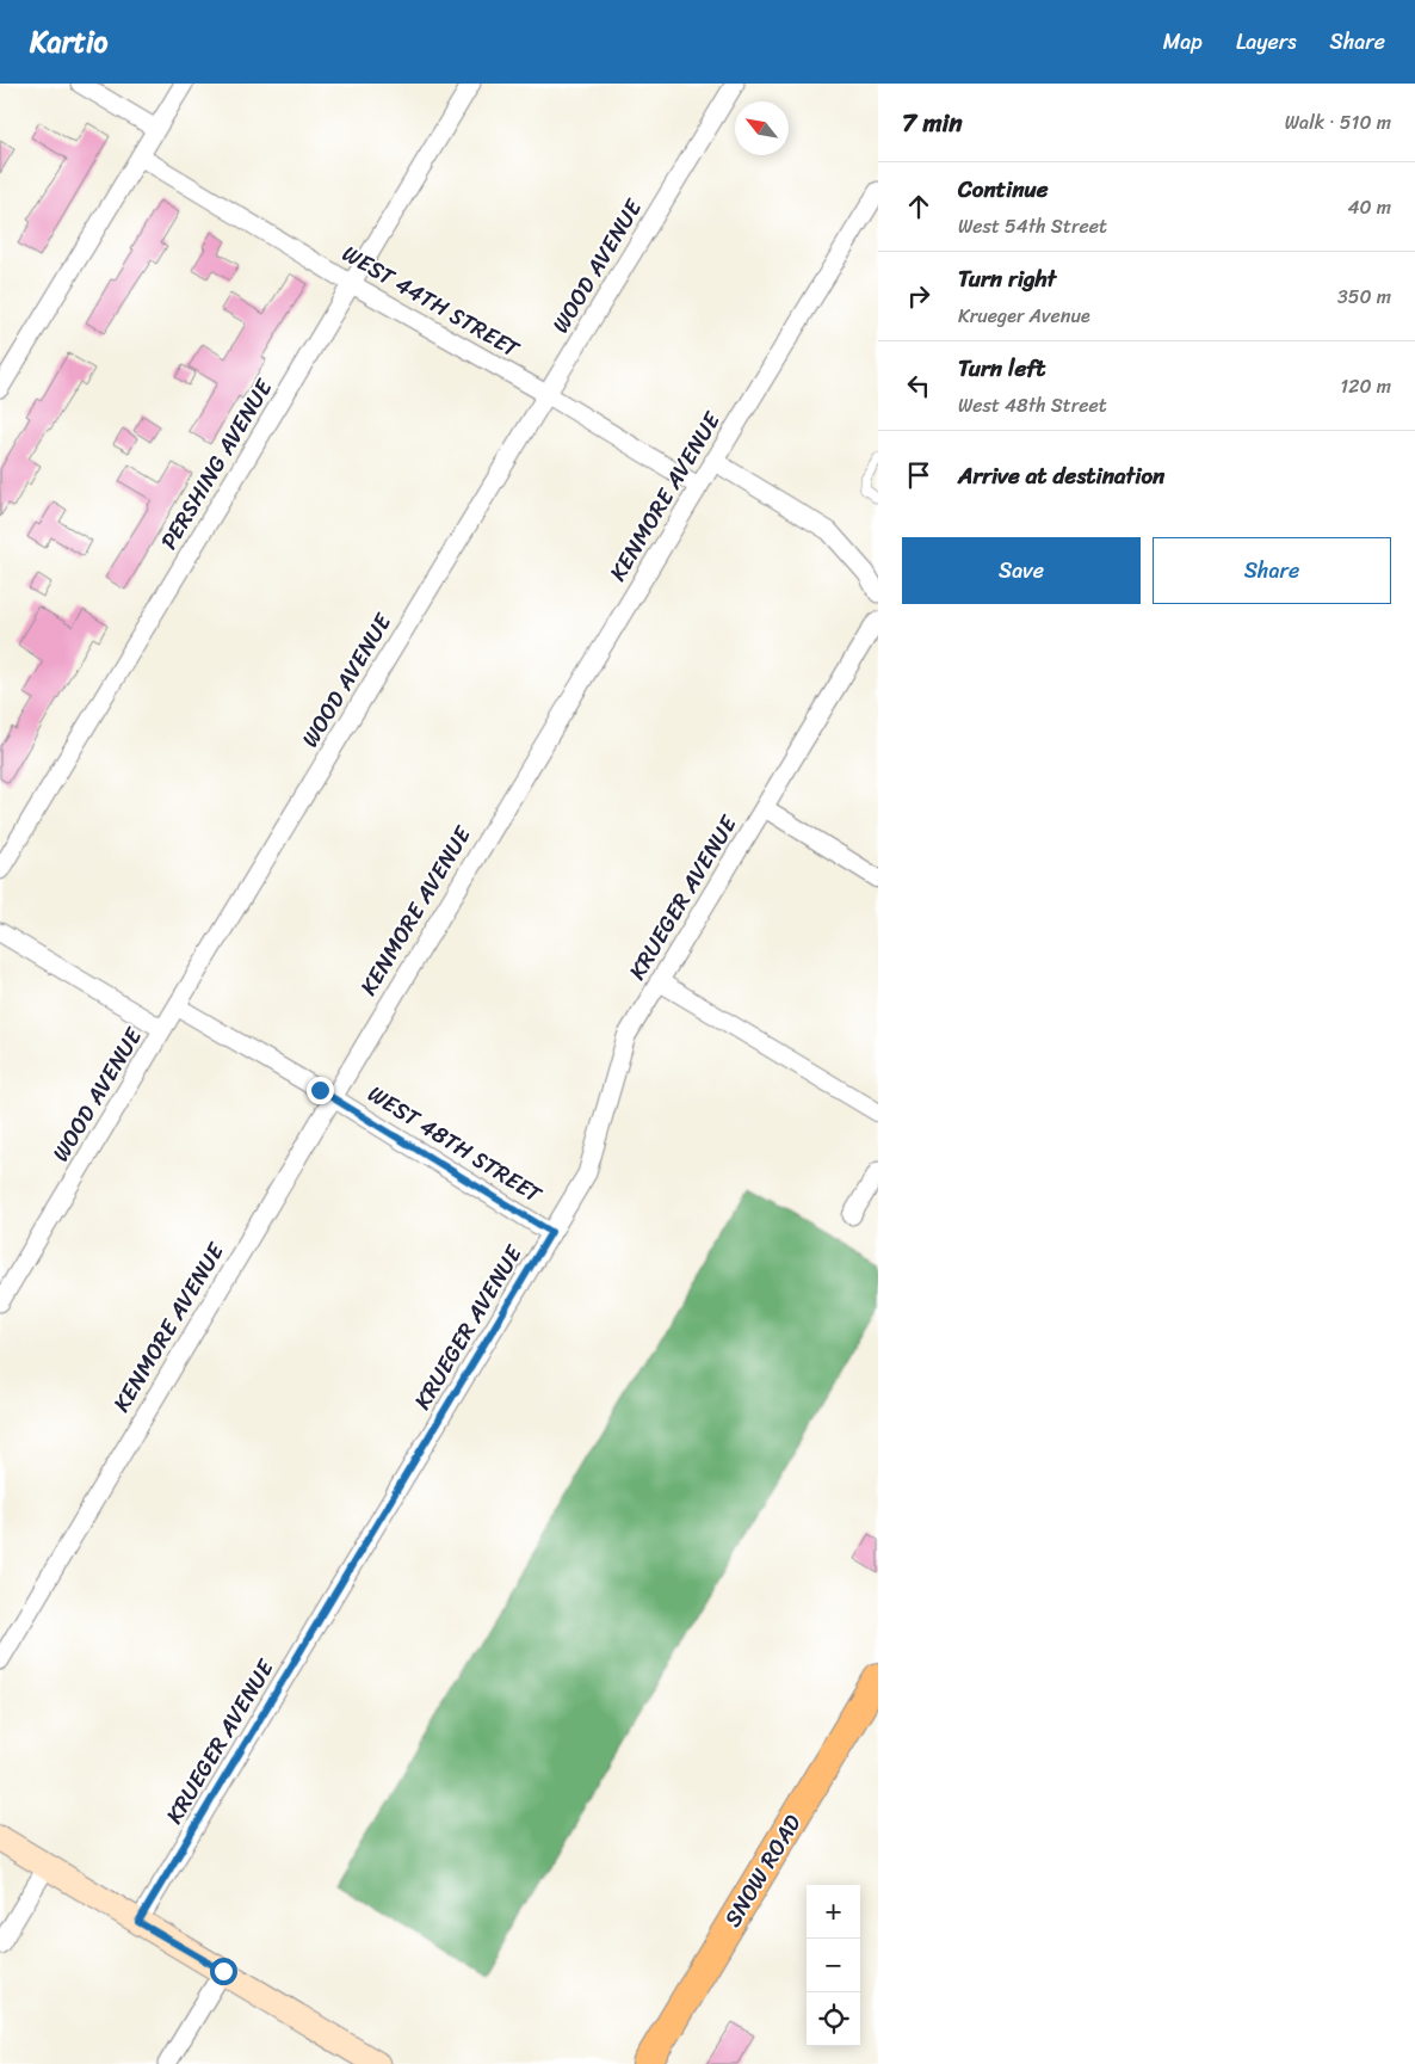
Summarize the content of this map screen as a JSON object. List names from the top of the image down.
{
  "streets": {
    "main road": ["SNOW ROAD"],
    "street": [
      "WOOD AVENUE",
      "WEST 44TH STREET",
      "PERSHING AVENUE",
      "KENMORE AVENUE",
      "KRUEGER AVENUE",
      "WEST 48TH STREET"
    ]
  },
  "crossings": [
    ["WOOD AVENUE", "WEST 44TH STREET"],
    ["WOOD AVENUE", "WEST 48TH STREET"],
    ["WEST 44TH STREET", "PERSHING AVENUE"],
    ["WEST 44TH STREET", "KENMORE AVENUE"],
    ["KENMORE AVENUE", "WEST 48TH STREET"],
    ["KRUEGER AVENUE", "WEST 48TH STREET"]
  ],
  "north": "top left",
  "page": {
    "header": "Kartio",
    "nav": ["Map", "Layers", "Share"],
    "heading": ["7 min", "Walk · 510 m"],
    "list": [
      ["Continue", "West 54th Street", "40 m"],
      ["Turn right", "Krueger Avenue", "350 m"],
      ["Turn left", "West 48th Street", "120 m"],
      "Arrive at destination"
    ],
    "buttons": ["Save", "Share"],
    "map_buttons": ["+", "−"]
  }
}
